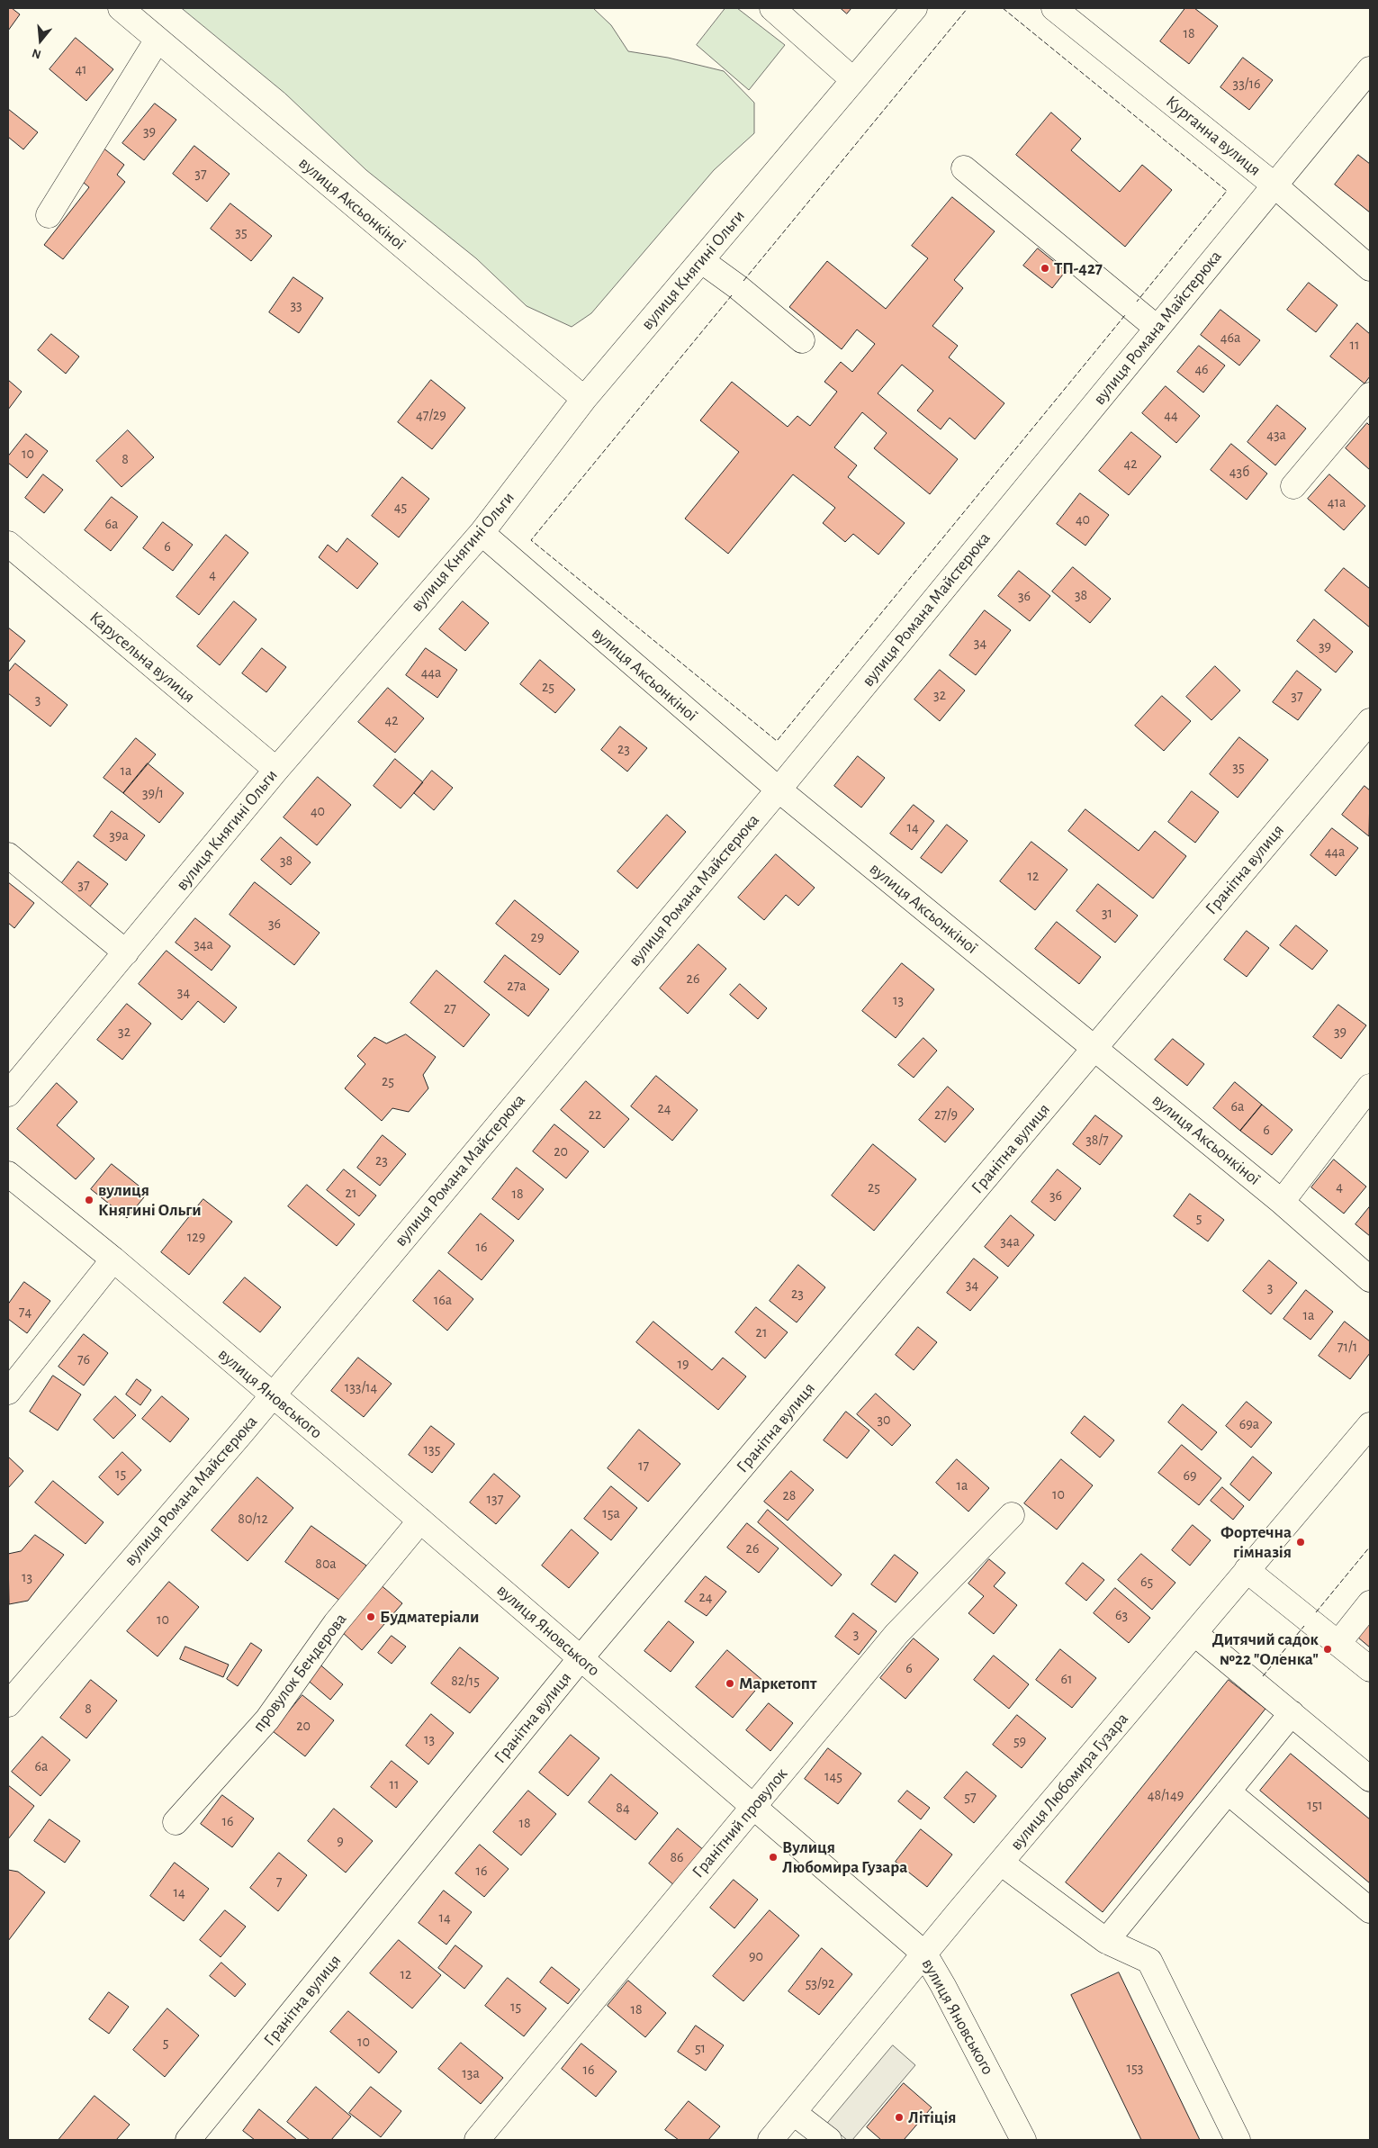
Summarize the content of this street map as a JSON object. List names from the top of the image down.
{
  "streets": {
    "street": [
      "Курганна вулиця",
      "вулиця Аксьонкіної",
      "вулиця Княгині Ольги",
      "вулиця Романа Майстерюка",
      "Карусельна вулиця",
      "Гранітна вулиця",
      "вулиця Яновського",
      "провулок Бендерова",
      "вулиця Любомира Гузара",
      "Гранітний провулок"
    ]
  },
  "crossings": [
    ["Курганна вулиця", "вулиця Романа Майстерюка"],
    ["вулиця Аксьонкіної", "вулиця Княгині Ольги"],
    ["вулиця Аксьонкіної", "вулиця Романа Майстерюка"],
    ["вулиця Аксьонкіної", "Гранітна вулиця"],
    ["вулиця Княгині Ольги", "Карусельна вулиця"],
    ["вулиця Романа Майстерюка", "вулиця Яновського"],
    ["Гранітна вулиця", "вулиця Яновського"],
    ["вулиця Яновського", "провулок Бендерова"],
    ["вулиця Яновського", "вулиця Любомира Гузара"],
    ["вулиця Яновського", "Гранітний провулок"]
  ],
  "places": [
    "ТП-427",
    "вулиця Княгині Ольги",
    "Фортечна гімназія",
    "Будматеріали",
    "Дитячий садок №22 \"Оленка\"",
    "Маркетопт",
    "Вулиця Любомира Гузара",
    "Літіція"
  ],
  "house_numbers": [
    "18",
    "41",
    "33/16",
    "39",
    "37",
    "35",
    "33",
    "46а",
    "11",
    "46",
    "47/29",
    "44",
    "43а",
    "10",
    "8",
    "42",
    "43б",
    "41а",
    "45",
    "40",
    "6а",
    "6",
    "4",
    "38",
    "36",
    "34",
    "39",
    "44а",
    "25",
    "32",
    "37",
    "3",
    "42",
    "23",
    "35",
    "1а",
    "39/1",
    "40",
    "14",
    "39а",
    "44а",
    "38",
    "12",
    "37",
    "31",
    "36",
    "29",
    "34а",
    "26",
    "27а",
    "34",
    "13",
    "27",
    "32",
    "39",
    "25",
    "6а",
    "24",
    "22",
    "27/9",
    "6",
    "38/7",
    "20",
    "23",
    "4",
    "25",
    "21",
    "18",
    "36",
    "5",
    "129",
    "34а",
    "16",
    "34",
    "3",
    "23",
    "16а",
    "74",
    "1а",
    "21",
    "71/1",
    "76",
    "19",
    "133/14",
    "30",
    "69а",
    "135",
    "17",
    "15",
    "69",
    "1а",
    "10",
    "28",
    "137",
    "15а",
    "80/12",
    "26",
    "80а",
    "13",
    "65",
    "24",
    "63",
    "10",
    "3",
    "6",
    "61",
    "82/15",
    "8",
    "20",
    "13",
    "59",
    "6а",
    "145",
    "11",
    "48/149",
    "57",
    "151",
    "84",
    "16",
    "18",
    "9",
    "86",
    "16",
    "7",
    "14",
    "14",
    "90",
    "12",
    "53/92",
    "15",
    "18",
    "10",
    "5",
    "51",
    "153",
    "16",
    "13а"
  ],
  "north": "bottom"
}
